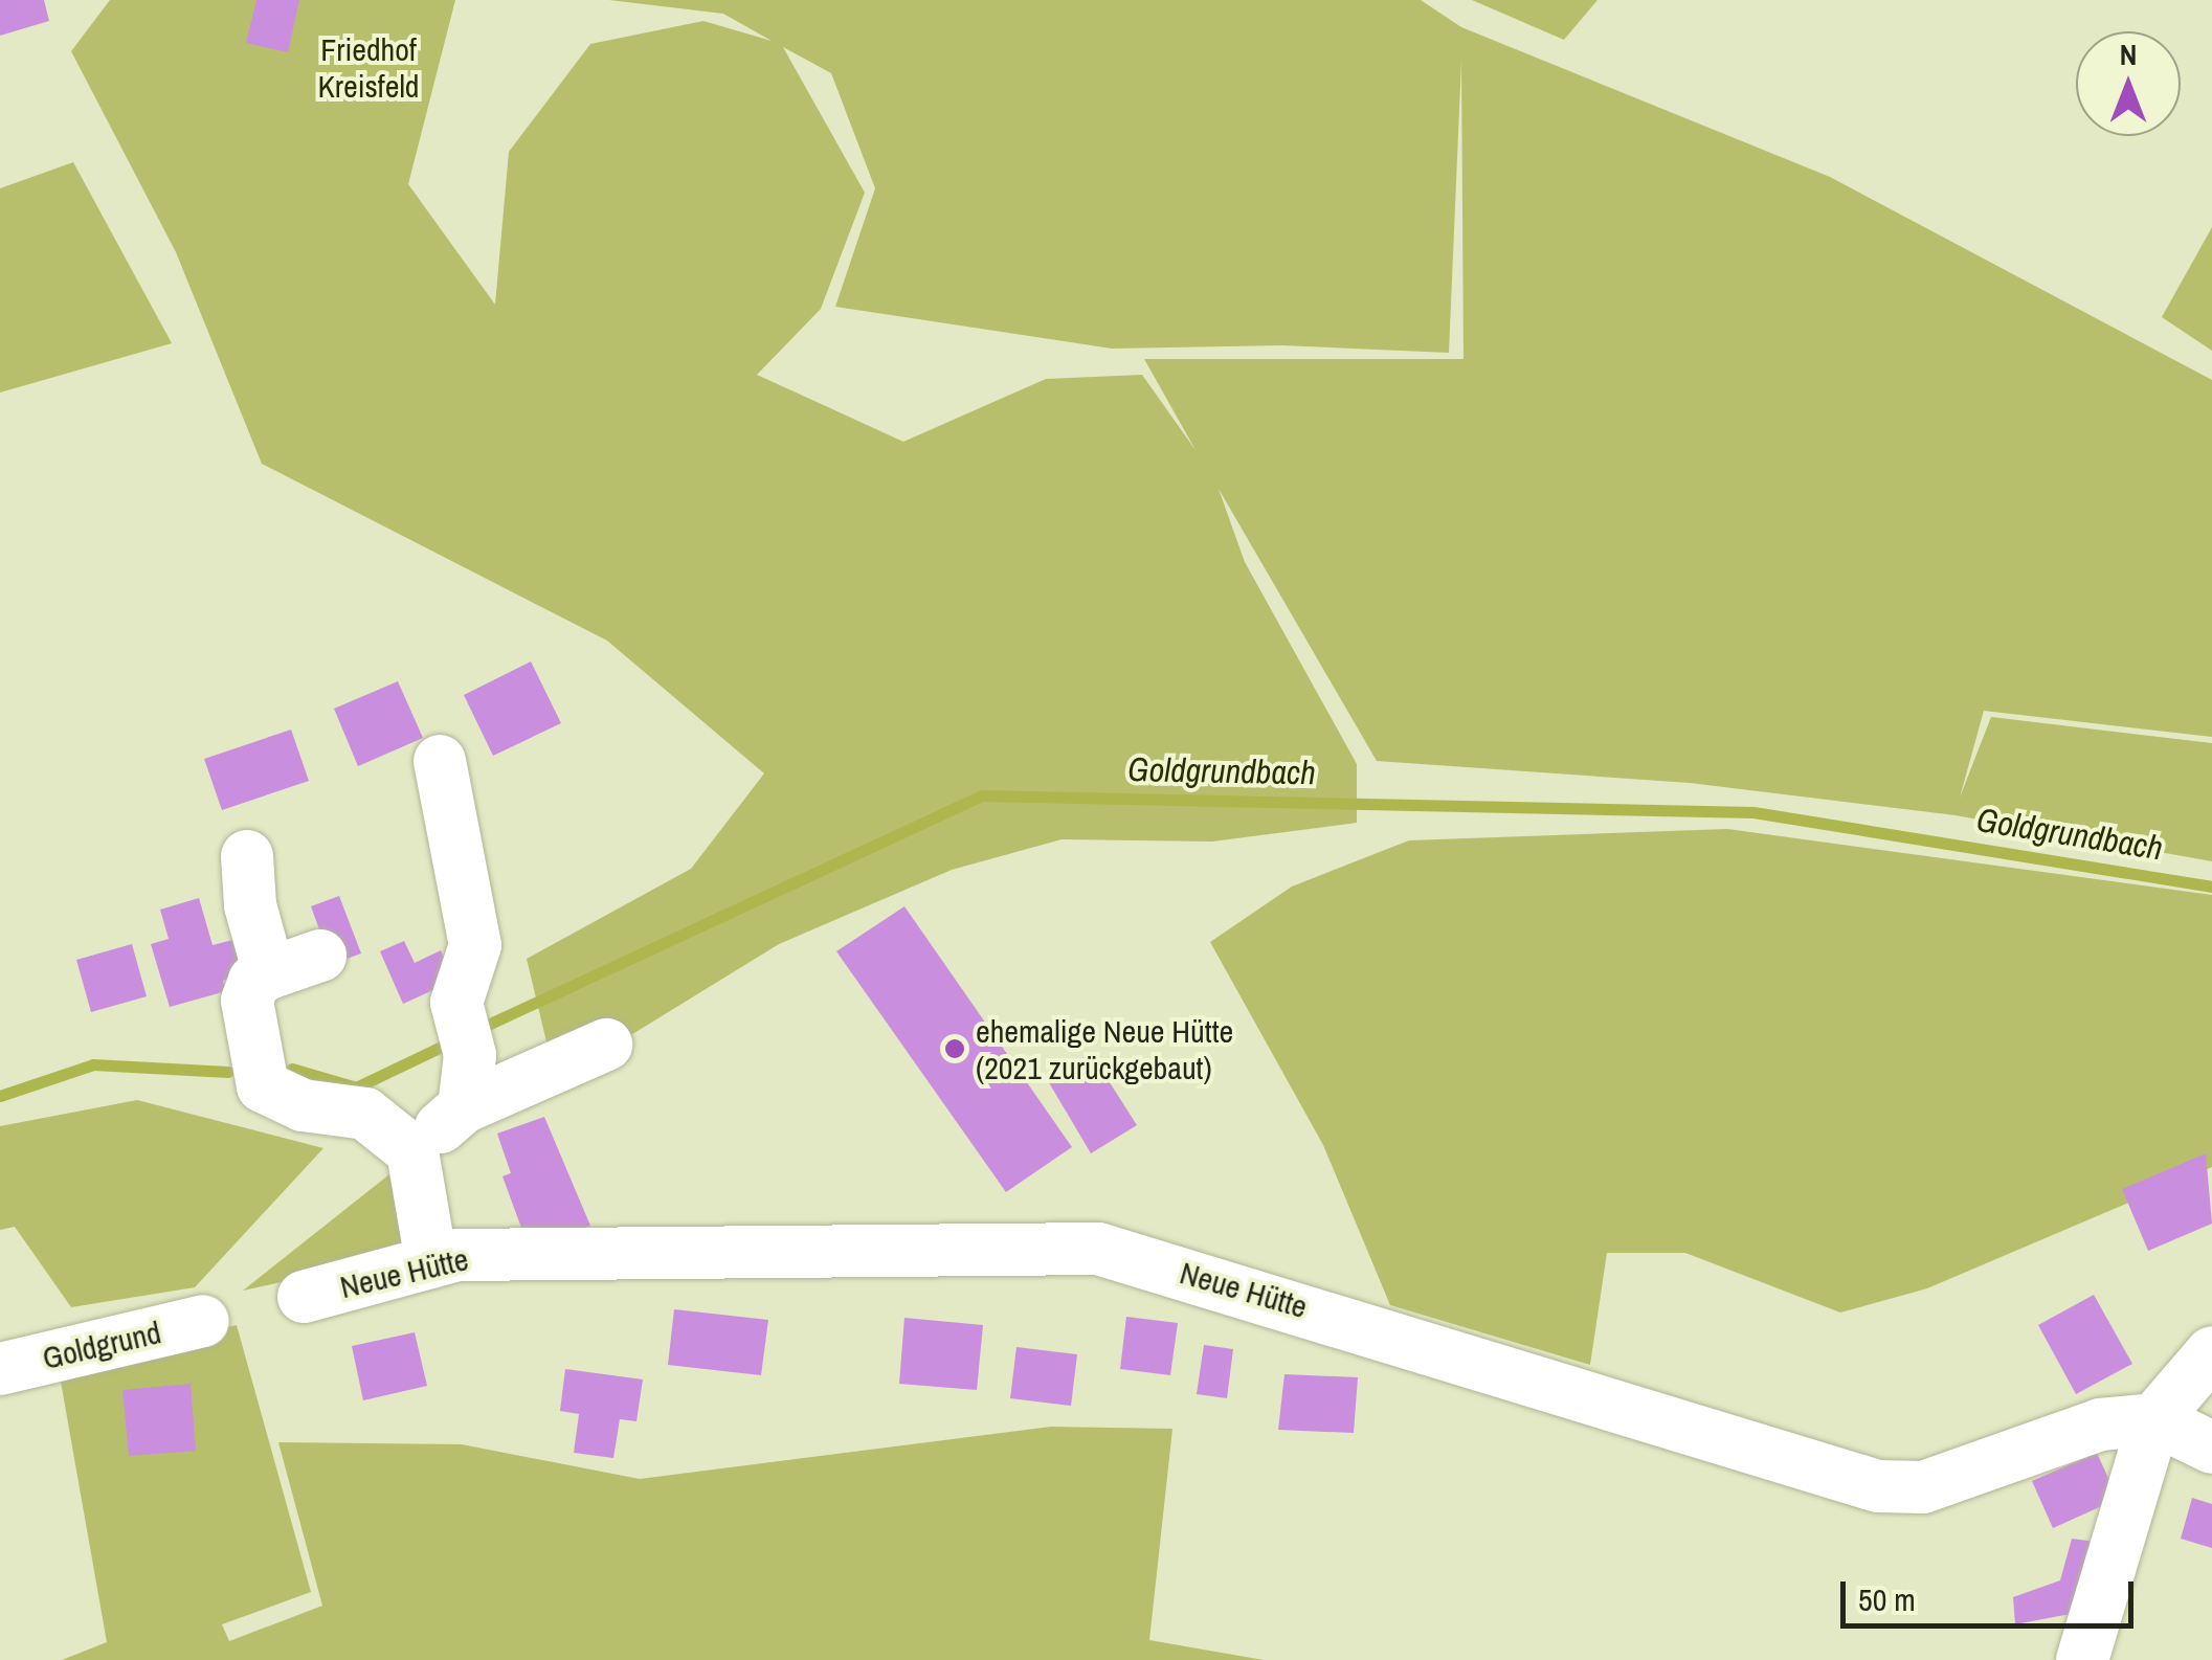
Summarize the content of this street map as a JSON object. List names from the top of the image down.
{
  "streets": {
    "street": ["Neue Hütte", "Goldgrund"]
  },
  "water": ["Goldgrundbach"],
  "parks": ["Friedhof Kreisfeld"],
  "places": ["ehemalige Neue Hütte (2021 zurückgebaut)"],
  "scale_bar": "50 m",
  "north": "top"
}
